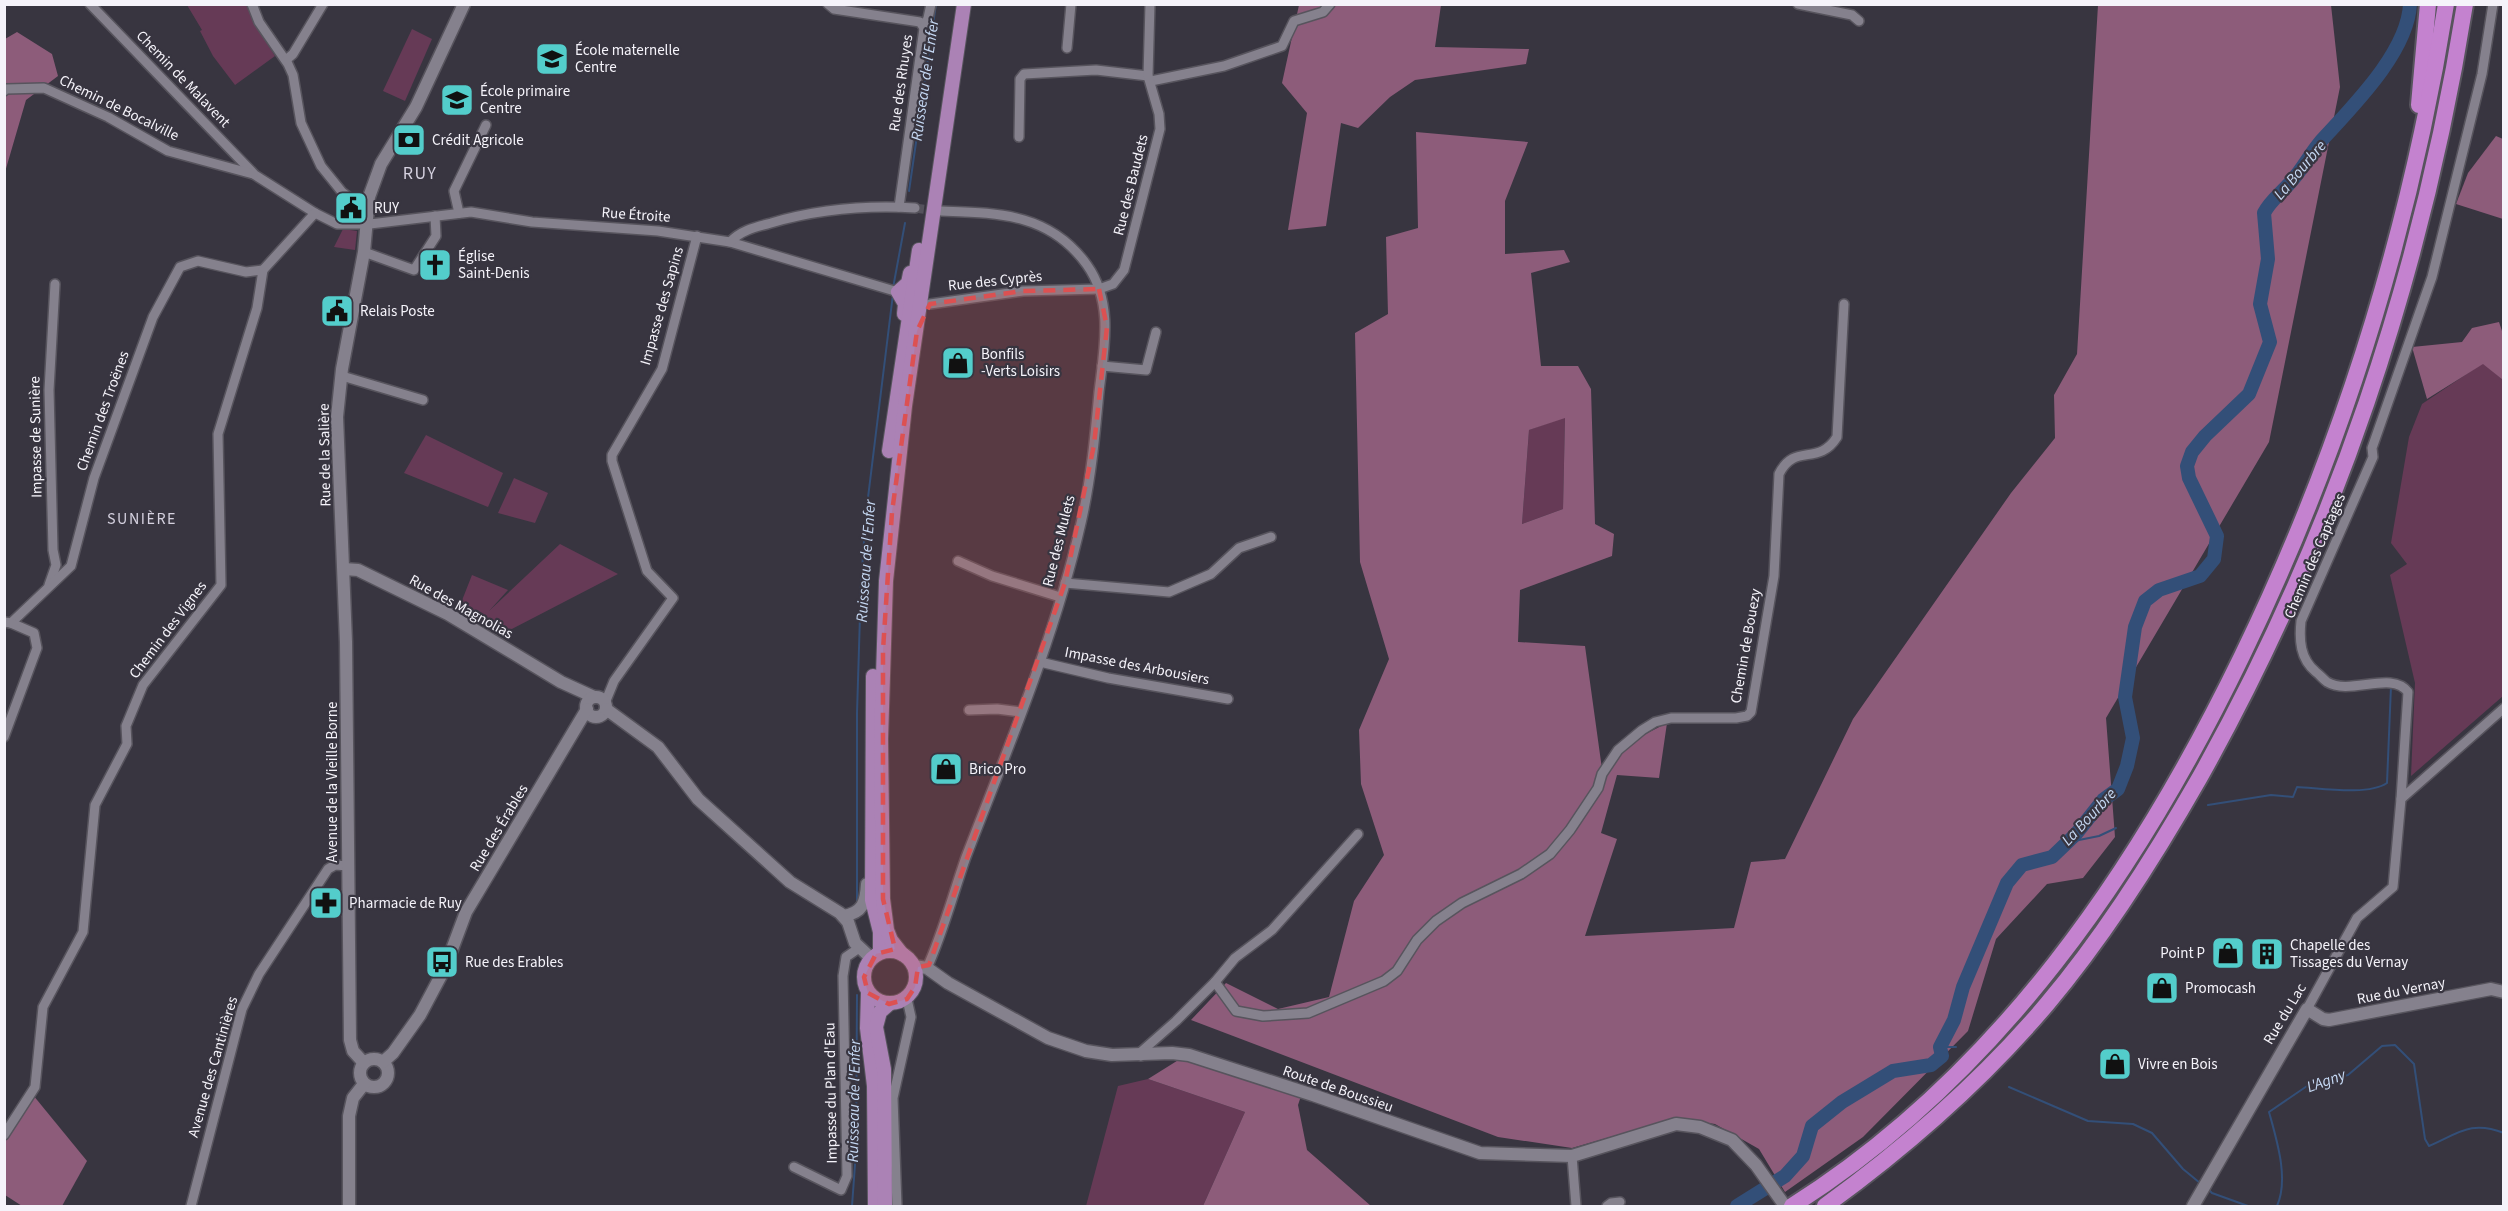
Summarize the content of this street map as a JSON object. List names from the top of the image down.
{
  "streets": {
    "street": [
      "Chemin de Malavent",
      "Rue des Rhuyes",
      "Chemin de Bocalville",
      "Rue des Baudets",
      "Rue Étroite",
      "Rue des Cyprès",
      "Impasse des Sapins",
      "Chemin des Troënes",
      "Impasse de Sunière",
      "Rue de la Salière",
      "Rue des Mulets",
      "Chemin des Captages",
      "Rue des Magnolias",
      "Chemin des Vignes",
      "Chemin de Bouezy",
      "Impasse des Arbousiers",
      "Avenue de la Vieille Borne",
      "Rue des Érables",
      "Rue du Vernay",
      "Rue du Lac",
      "Avenue des Cantinières",
      "Route de Boussieu",
      "Impasse du Plan d'Eau"
    ]
  },
  "crossings": [
    ["Chemin de Malavent", "Chemin de Bocalville"],
    ["Chemin de Malavent", "Rue Étroite"],
    ["Chemin de Bocalville", "Rue Étroite"],
    ["Rue des Baudets", "Rue des Cyprès"],
    ["Rue des Baudets", "Rue des Mulets"],
    ["Rue Étroite", "Impasse des Sapins"],
    ["Rue Étroite", "Rue de la Salière"],
    ["Rue des Cyprès", "Rue des Mulets"],
    ["Impasse des Sapins", "Rue des Magnolias"],
    ["Impasse des Sapins", "Rue des Érables"],
    ["Chemin des Troënes", "Impasse de Sunière"],
    ["Chemin des Troënes", "Chemin des Vignes"],
    ["Rue de la Salière", "Rue des Magnolias"],
    ["Rue de la Salière", "Avenue de la Vieille Borne"],
    ["Rue des Mulets", "Impasse des Arbousiers"],
    ["Rue des Mulets", "Route de Boussieu"],
    ["Chemin des Captages", "Rue du Lac"],
    ["Rue des Magnolias", "Avenue de la Vieille Borne"],
    ["Rue des Magnolias", "Rue des Érables"],
    ["Avenue de la Vieille Borne", "Rue des Érables"],
    ["Avenue de la Vieille Borne", "Avenue des Cantinières"],
    ["Rue du Vernay", "Rue du Lac"]
  ],
  "districts": ["RUY", "SUNIÈRE"],
  "water": ["Ruisseau de l'Enfer", "La Bourbre", "L'Agny"],
  "places": {
    "school or university": ["École maternelle Centre", "École primaire Centre"],
    "bank": ["Crédit Agricole"],
    "public building": ["RUY", "Relais Poste"],
    "church": ["Église Saint-Denis"],
    "shop": [
      "Bonfils -Verts Loisirs",
      "Brico Pro",
      "Point P",
      "Promocash",
      "Vivre en Bois"
    ],
    "pharmacy": ["Pharmacie de Ruy"],
    "building": ["Chapelle des Tissages du Vernay"],
    "bus stop": ["Rue des Erables"]
  }
}
